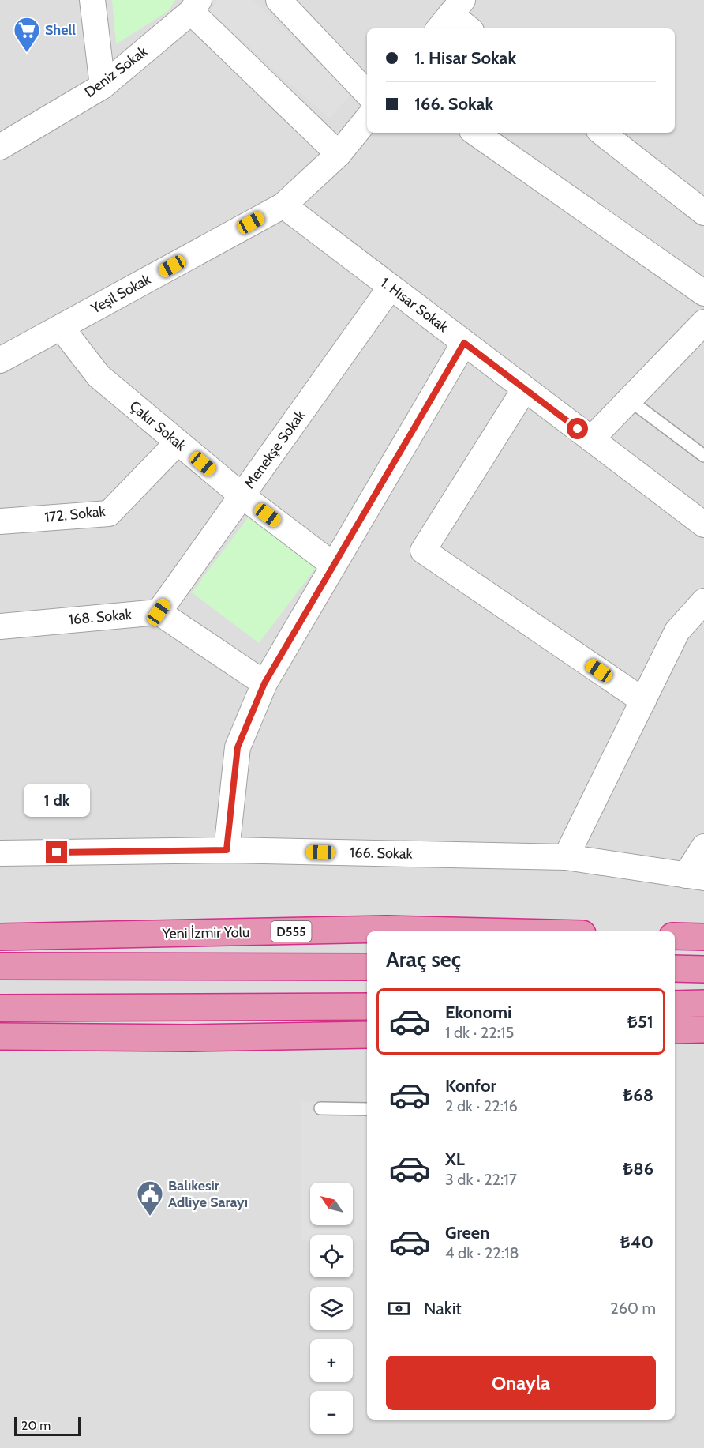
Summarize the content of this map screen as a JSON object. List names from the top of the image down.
{
  "streets": {
    "highway": ["D555", "Yeni İzmir Yolu"],
    "street": [
      "Deniz Sokak",
      "Yeşil Sokak",
      "1. Hisar Sokak",
      "Çakır Sokak",
      "Menekşe Sokak",
      "172. Sokak",
      "168. Sokak",
      "166. Sokak"
    ]
  },
  "crossings": [
    ["Yeşil Sokak", "1. Hisar Sokak"],
    ["Yeşil Sokak", "Çakır Sokak"],
    ["1. Hisar Sokak", "Menekşe Sokak"],
    ["Çakır Sokak", "Menekşe Sokak"],
    ["Çakır Sokak", "172. Sokak"],
    ["Menekşe Sokak", "168. Sokak"]
  ],
  "places": {
    "supermarket": ["Shell"],
    "public building": ["Balıkesir Adliye Sarayı"]
  },
  "scale_bar": "20 m",
  "north": "top left",
  "page": {
    "banner": ["1. Hisar Sokak", "166. Sokak"],
    "bubble": "1 dk",
    "heading": "Araç seç",
    "list": [
      {
        "name": "Ekonomi",
        "note": "1 dk · 22:15",
        "value": "₺51"
      },
      {
        "name": "Konfor",
        "note": "2 dk · 22:16",
        "value": "₺68"
      },
      {
        "name": "XL",
        "note": "3 dk · 22:17",
        "value": "₺86"
      },
      {
        "name": "Green",
        "note": "4 dk · 22:18",
        "value": "₺40"
      }
    ],
    "map_buttons": ["+", "−"],
    "pay": ["Nakit", "260 m"],
    "buttons": "Onayla",
    "scale": "20 m"
  }
}
